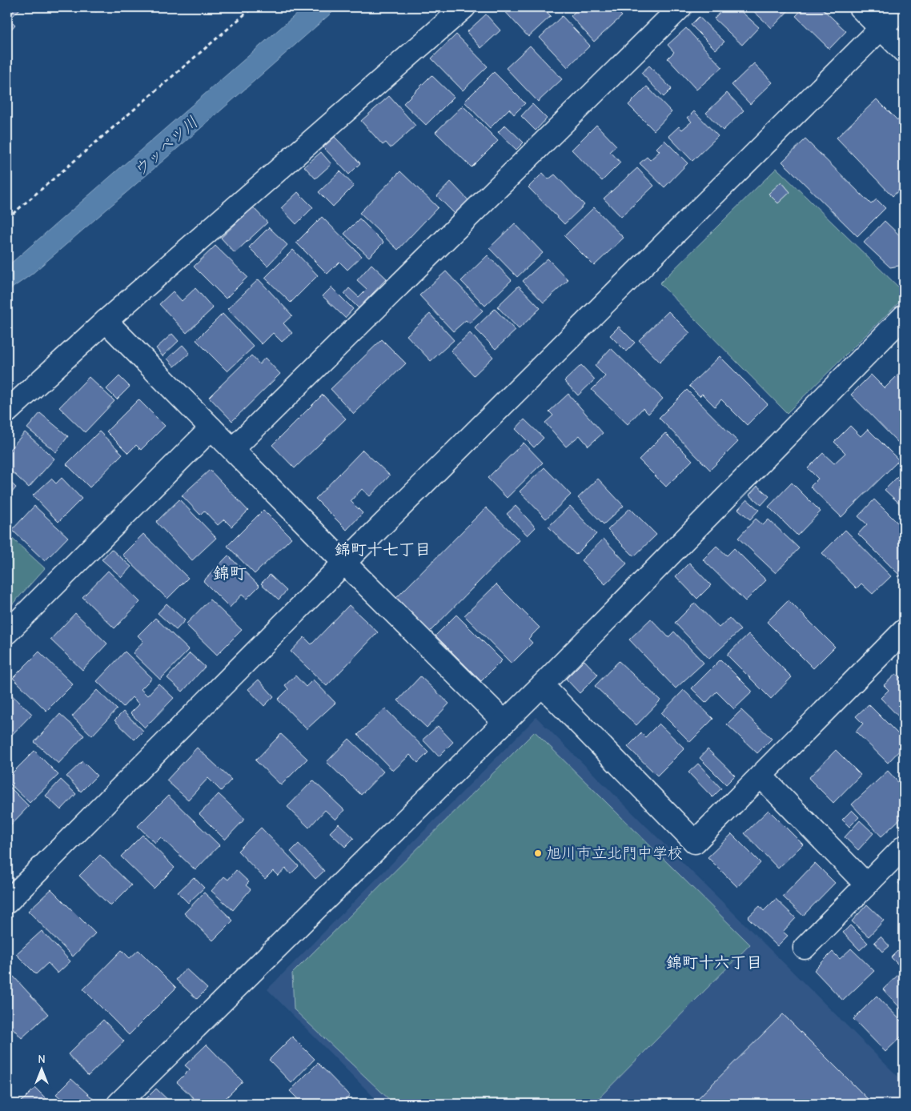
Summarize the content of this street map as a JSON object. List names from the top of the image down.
{
  "districts": ["錦町十七丁目", "錦町", "錦町十六丁目"],
  "water": ["ウッペツ川"],
  "places": ["旭川市立北門中学校"],
  "north": "top"
}
